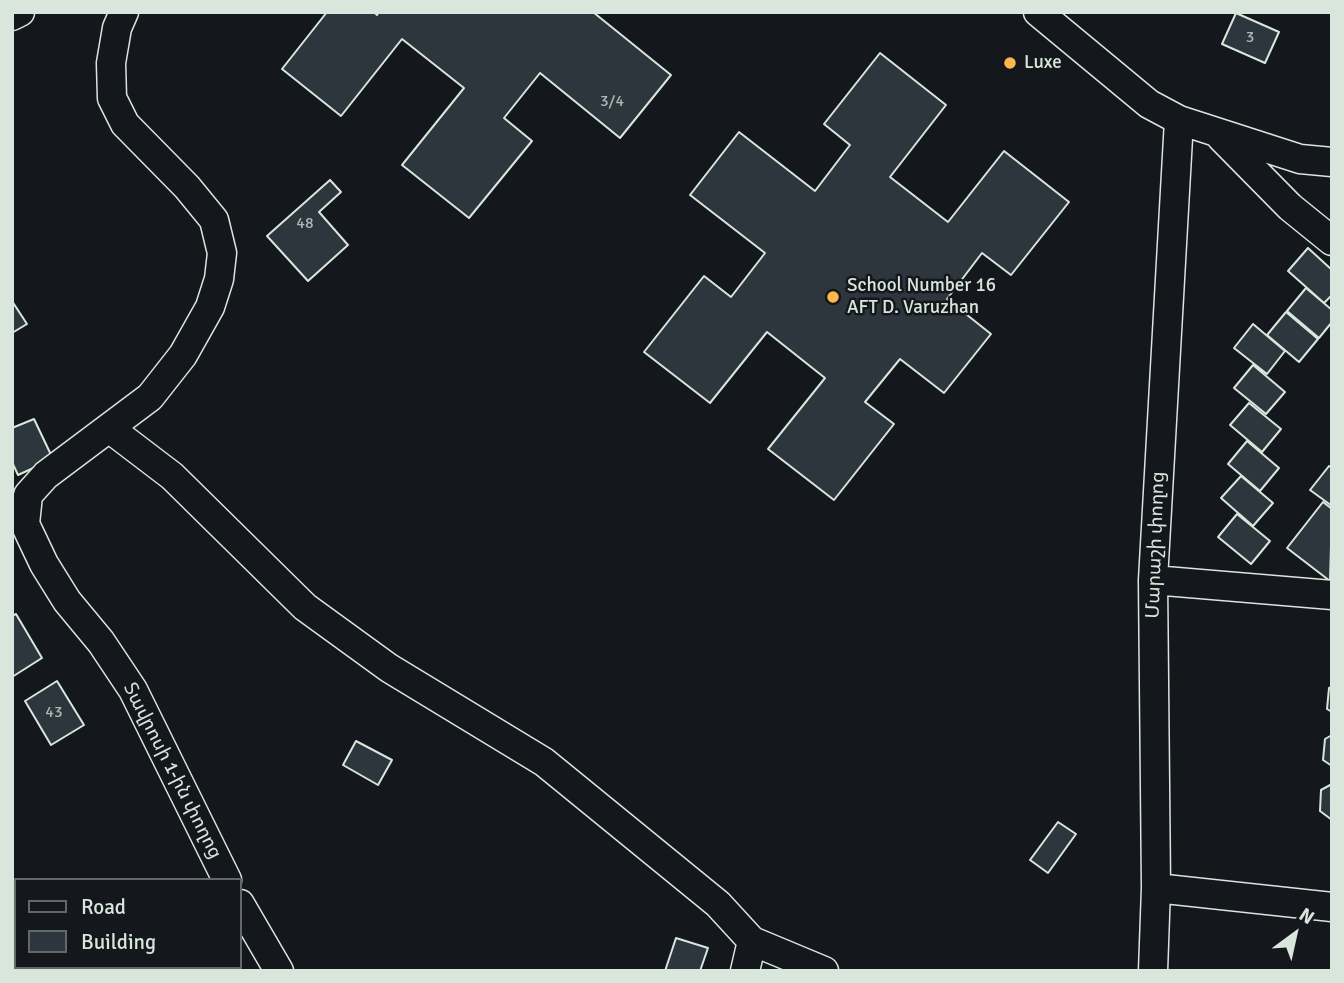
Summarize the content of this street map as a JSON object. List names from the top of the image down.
{
  "streets": {
    "street": ["Մարաշի փողոց", "Տավրոսի 1-ին փողոց"]
  },
  "places": ["Luxe", "School Number 16 AFT D. Varuzhan"],
  "house_numbers": [
    "3",
    "3/4",
    "48",
    "43"
  ],
  "legend": ["Road", "Building"],
  "north": "top right"
}
